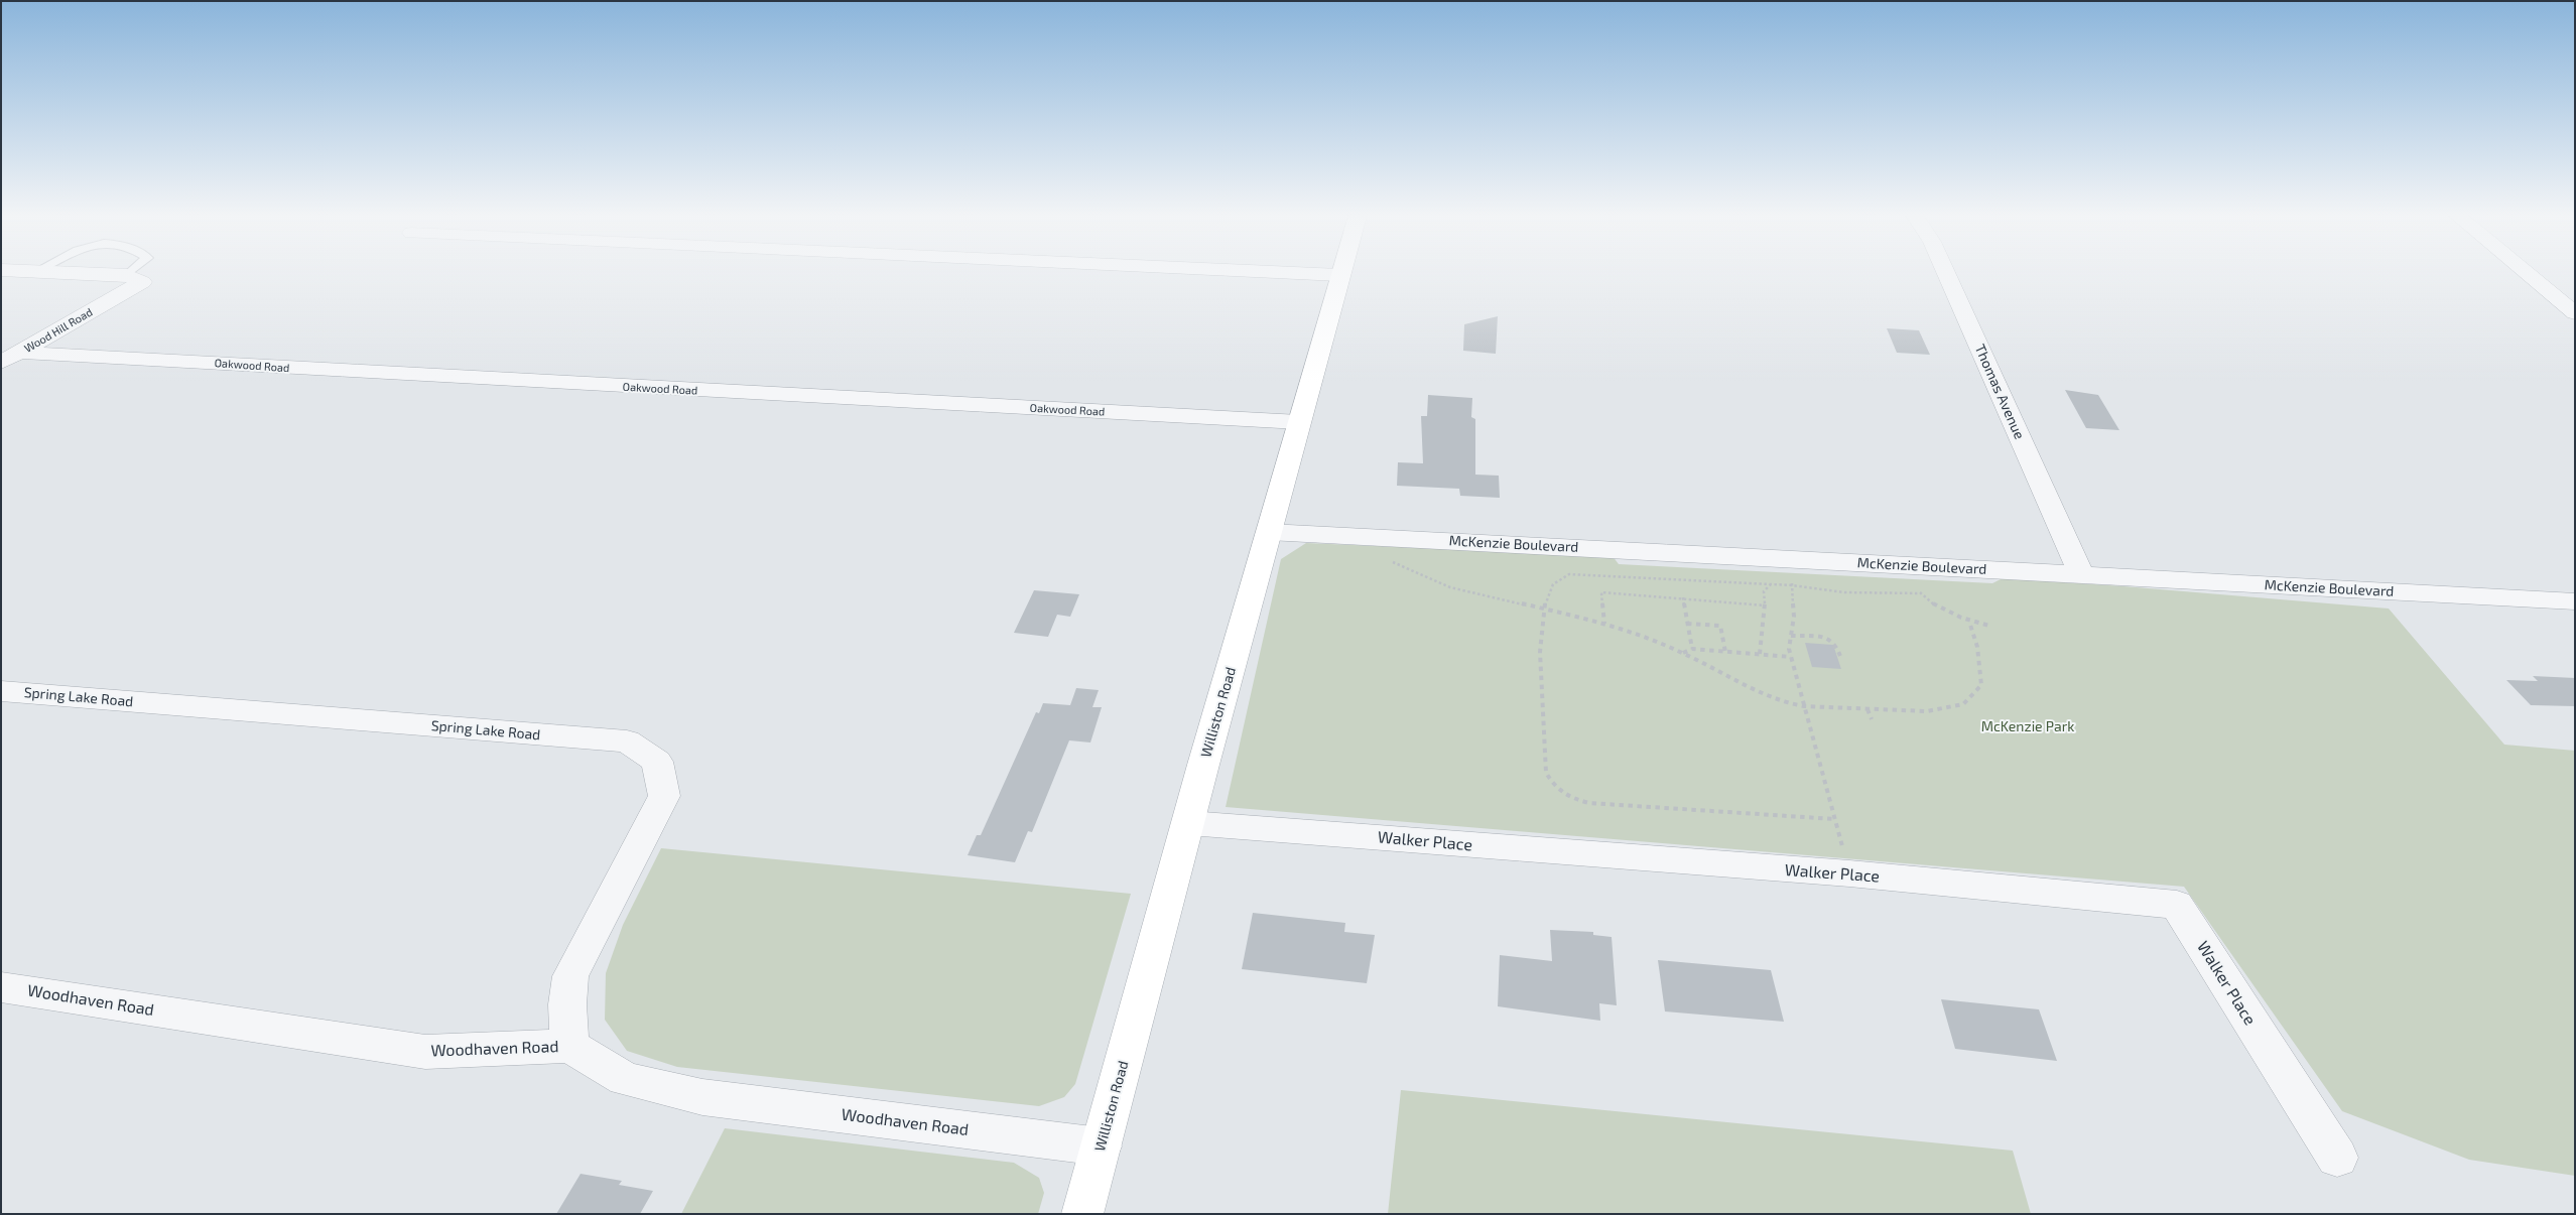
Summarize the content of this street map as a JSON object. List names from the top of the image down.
{
  "streets": {
    "main road": ["Williston Road"],
    "street": [
      "Wood Hill Road",
      "Oakwood Road",
      "Thomas Avenue",
      "McKenzie Boulevard",
      "Spring Lake Road",
      "Walker Place",
      "Woodhaven Road"
    ]
  },
  "crossings": [
    ["Wood Hill Road", "Oakwood Road"],
    ["Oakwood Road", "Williston Road"],
    ["Thomas Avenue", "McKenzie Boulevard"],
    ["McKenzie Boulevard", "Williston Road"],
    ["Spring Lake Road", "Woodhaven Road"],
    ["Williston Road", "Walker Place"],
    ["Williston Road", "Woodhaven Road"]
  ],
  "parks": ["McKenzie Park"]
}
